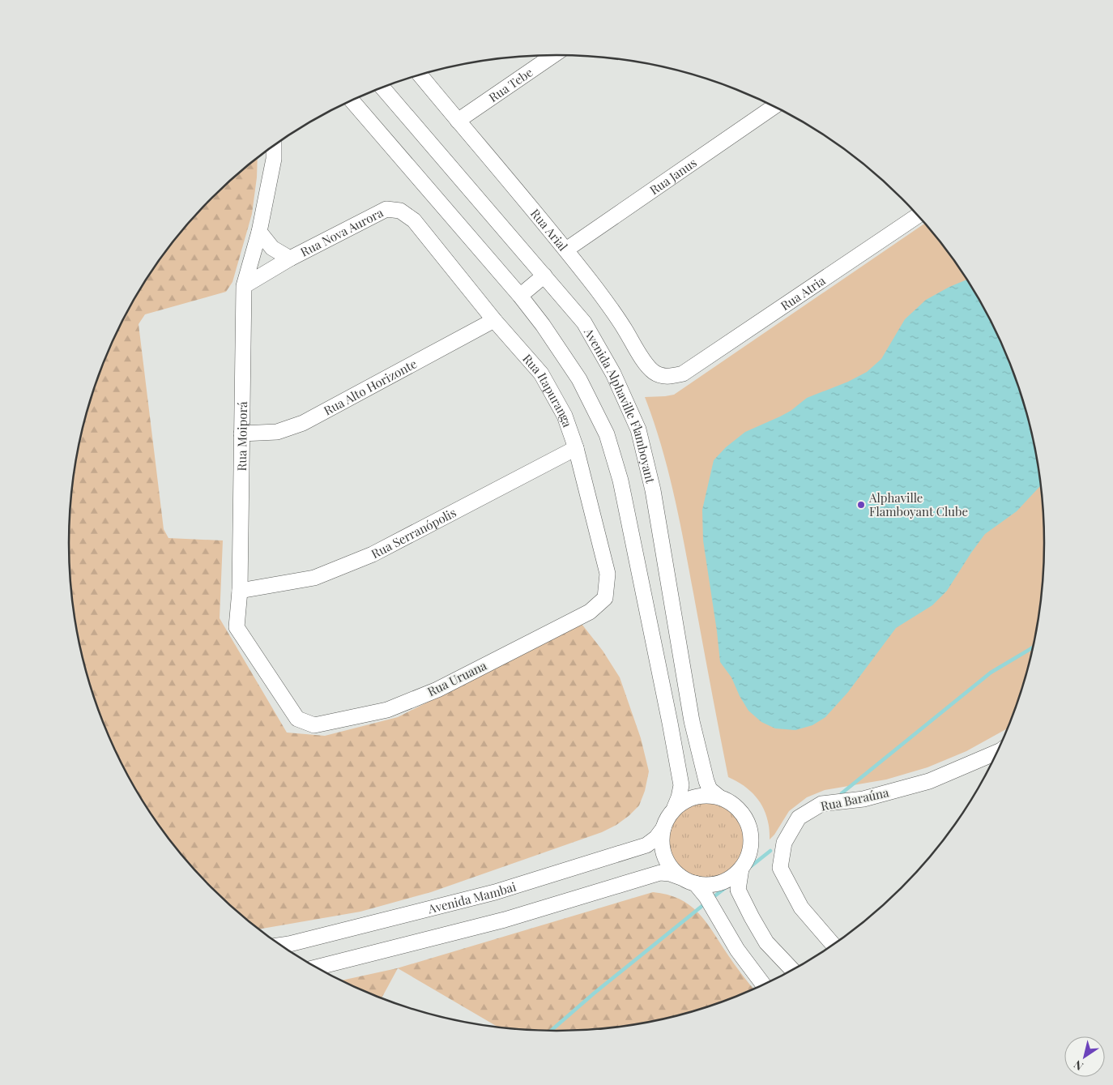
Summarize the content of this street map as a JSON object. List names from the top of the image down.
{
  "streets": {
    "street": [
      "Rua Tebe",
      "Rua Janus",
      "Rua Arial",
      "Rua Nova Aurora",
      "Rua Atria",
      "Rua Alto Horizonte",
      "Rua Itapuranga",
      "Avenida Alphaville Flamboyant",
      "Rua Moiporá",
      "Rua Serranópolis",
      "Rua Uruana",
      "Rua Baraúna",
      "Avenida Mambai"
    ]
  },
  "crossings": [
    ["Rua Tebe", "Rua Arial"],
    ["Rua Janus", "Rua Arial"],
    ["Rua Arial", "Rua Atria"],
    ["Rua Nova Aurora", "Rua Itapuranga"],
    ["Rua Nova Aurora", "Rua Moiporá"],
    ["Rua Alto Horizonte", "Rua Itapuranga"],
    ["Rua Alto Horizonte", "Rua Moiporá"],
    ["Rua Itapuranga", "Rua Serranópolis"],
    ["Rua Itapuranga", "Rua Uruana"],
    ["Avenida Alphaville Flamboyant", "Avenida Mambai"],
    ["Rua Moiporá", "Rua Serranópolis"],
    ["Rua Moiporá", "Rua Uruana"]
  ],
  "places": ["Alphaville Flamboyant Clube"],
  "north": "bottom left"
}
